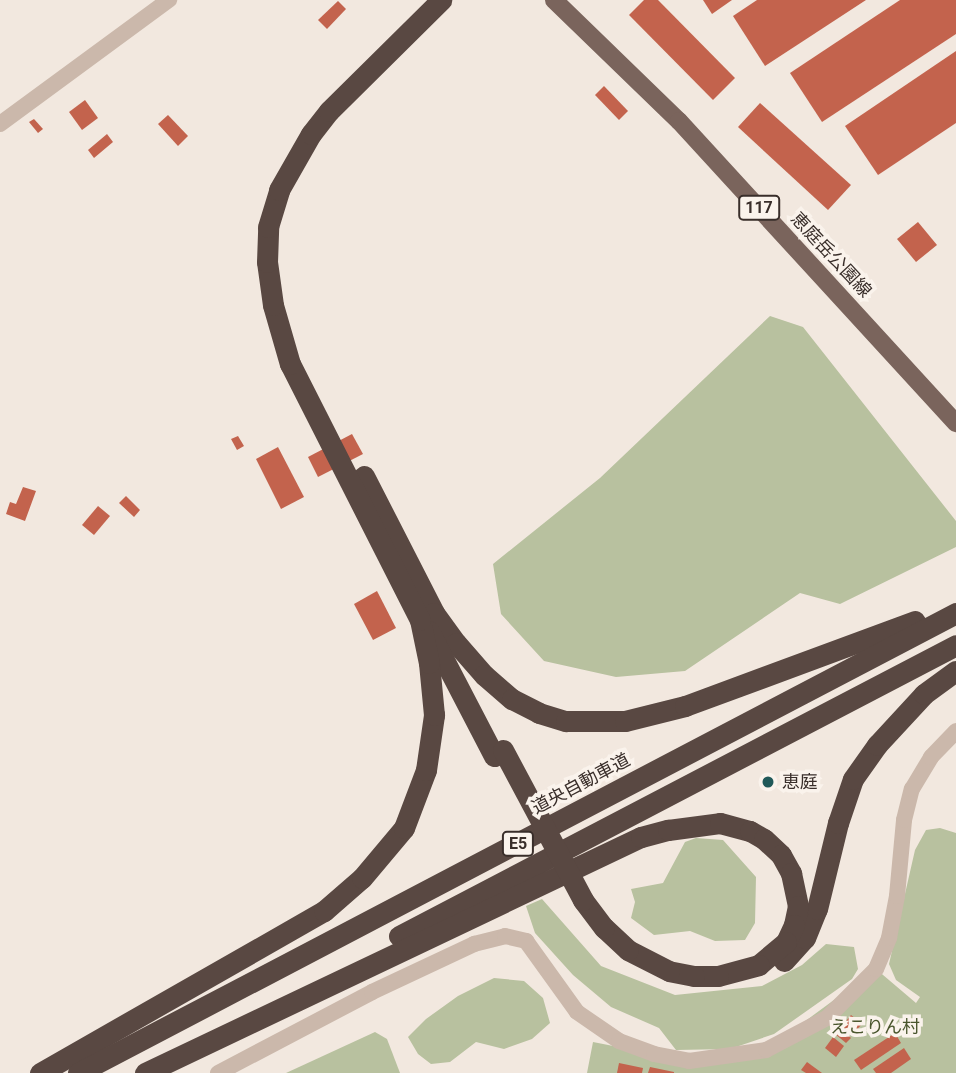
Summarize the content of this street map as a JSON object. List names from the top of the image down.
{
  "streets": {
    "highway": ["道央自動車道", "E5"],
    "main road": ["117", "恵庭岳公園線"]
  },
  "parks": ["えこりん村"],
  "places": ["恵庭"]
}
